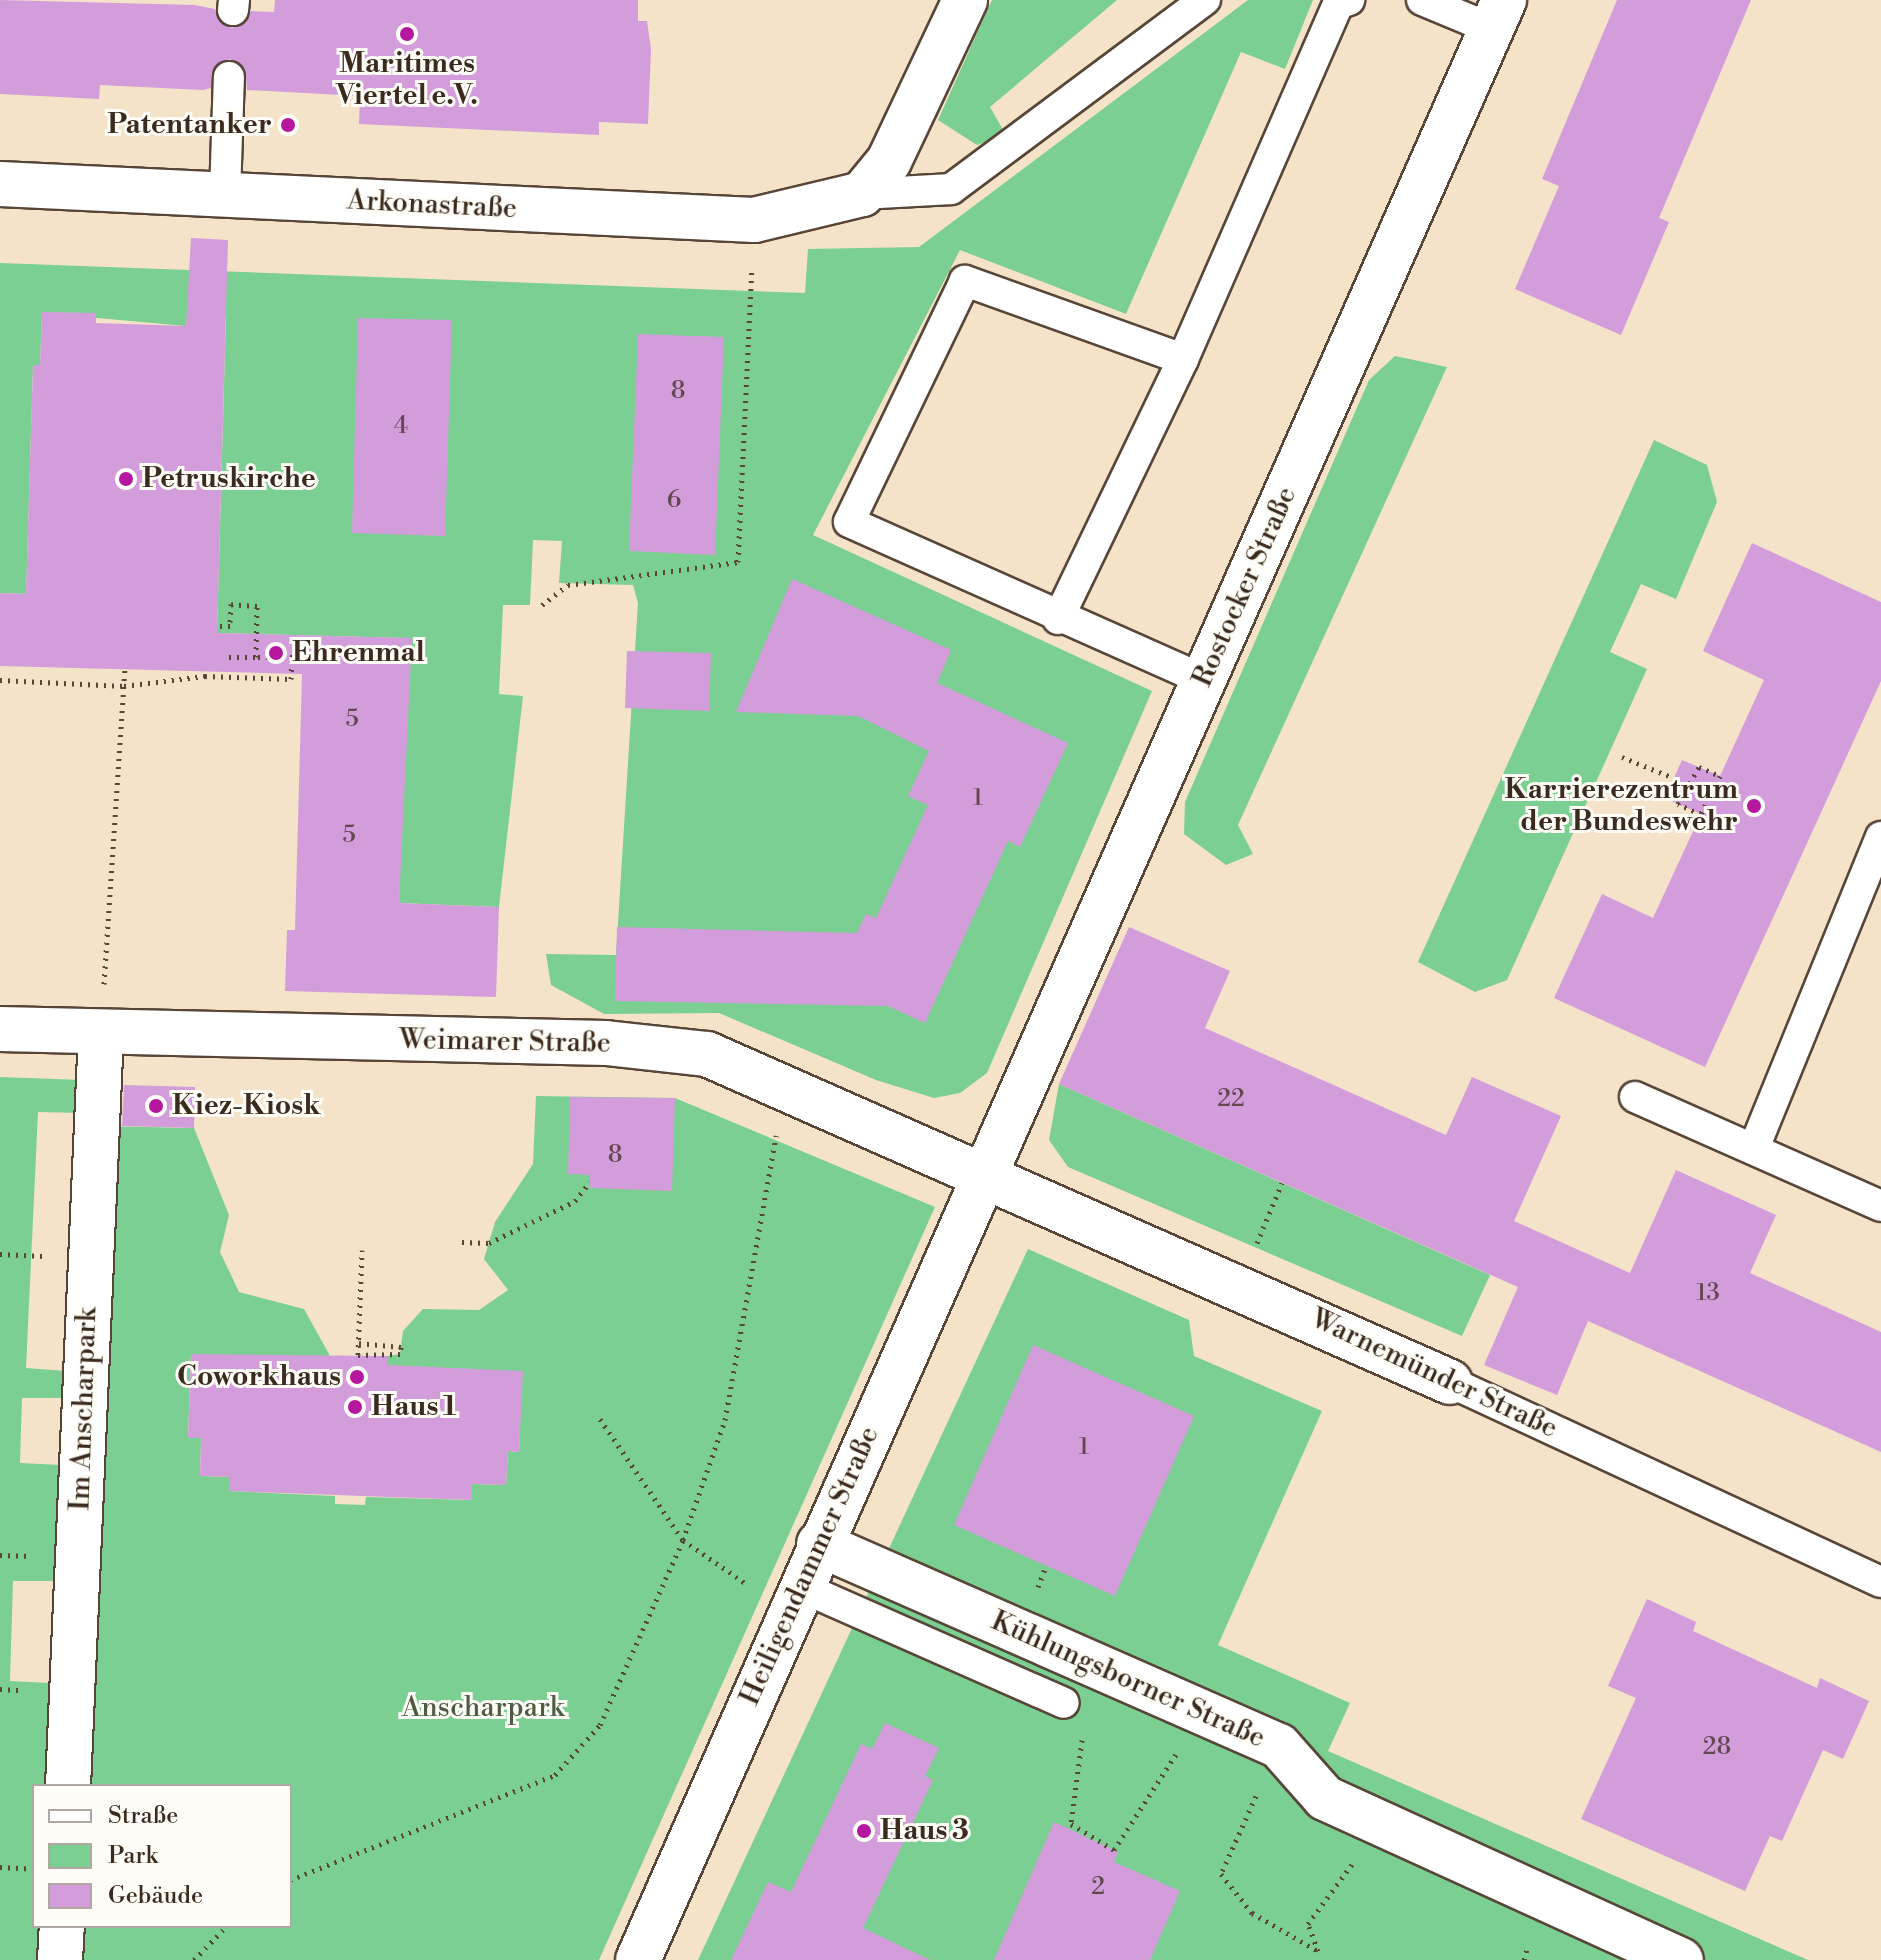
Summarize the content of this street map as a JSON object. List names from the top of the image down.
{
  "streets": {
    "street": [
      "Arkonastraße",
      "Rostocker Straße",
      "Weimarer Straße",
      "Warnemünder Straße",
      "Im Anscharpark",
      "Heiligendammer Straße",
      "Kühlungsborner Straße"
    ]
  },
  "crossings": [
    ["Rostocker Straße", "Weimarer Straße"],
    ["Rostocker Straße", "Warnemünder Straße"],
    ["Rostocker Straße", "Heiligendammer Straße"],
    ["Weimarer Straße", "Warnemünder Straße"],
    ["Weimarer Straße", "Im Anscharpark"],
    ["Weimarer Straße", "Heiligendammer Straße"],
    ["Warnemünder Straße", "Heiligendammer Straße"],
    ["Heiligendammer Straße", "Kühlungsborner Straße"]
  ],
  "parks": ["Anscharpark"],
  "places": [
    "Maritimes Viertel e.V.",
    "Patentanker",
    "Petruskirche",
    "Ehrenmal",
    "Karrierezentrum der Bundeswehr",
    "Kiez-Kiosk",
    "Coworkhaus",
    "Haus 1",
    "Haus 3"
  ],
  "house_numbers": [
    "8",
    "4",
    "6",
    "5",
    "1",
    "5",
    "22",
    "8",
    "13",
    "1",
    "28",
    "2"
  ],
  "legend": ["Straße", "Park", "Gebäude"]
}
